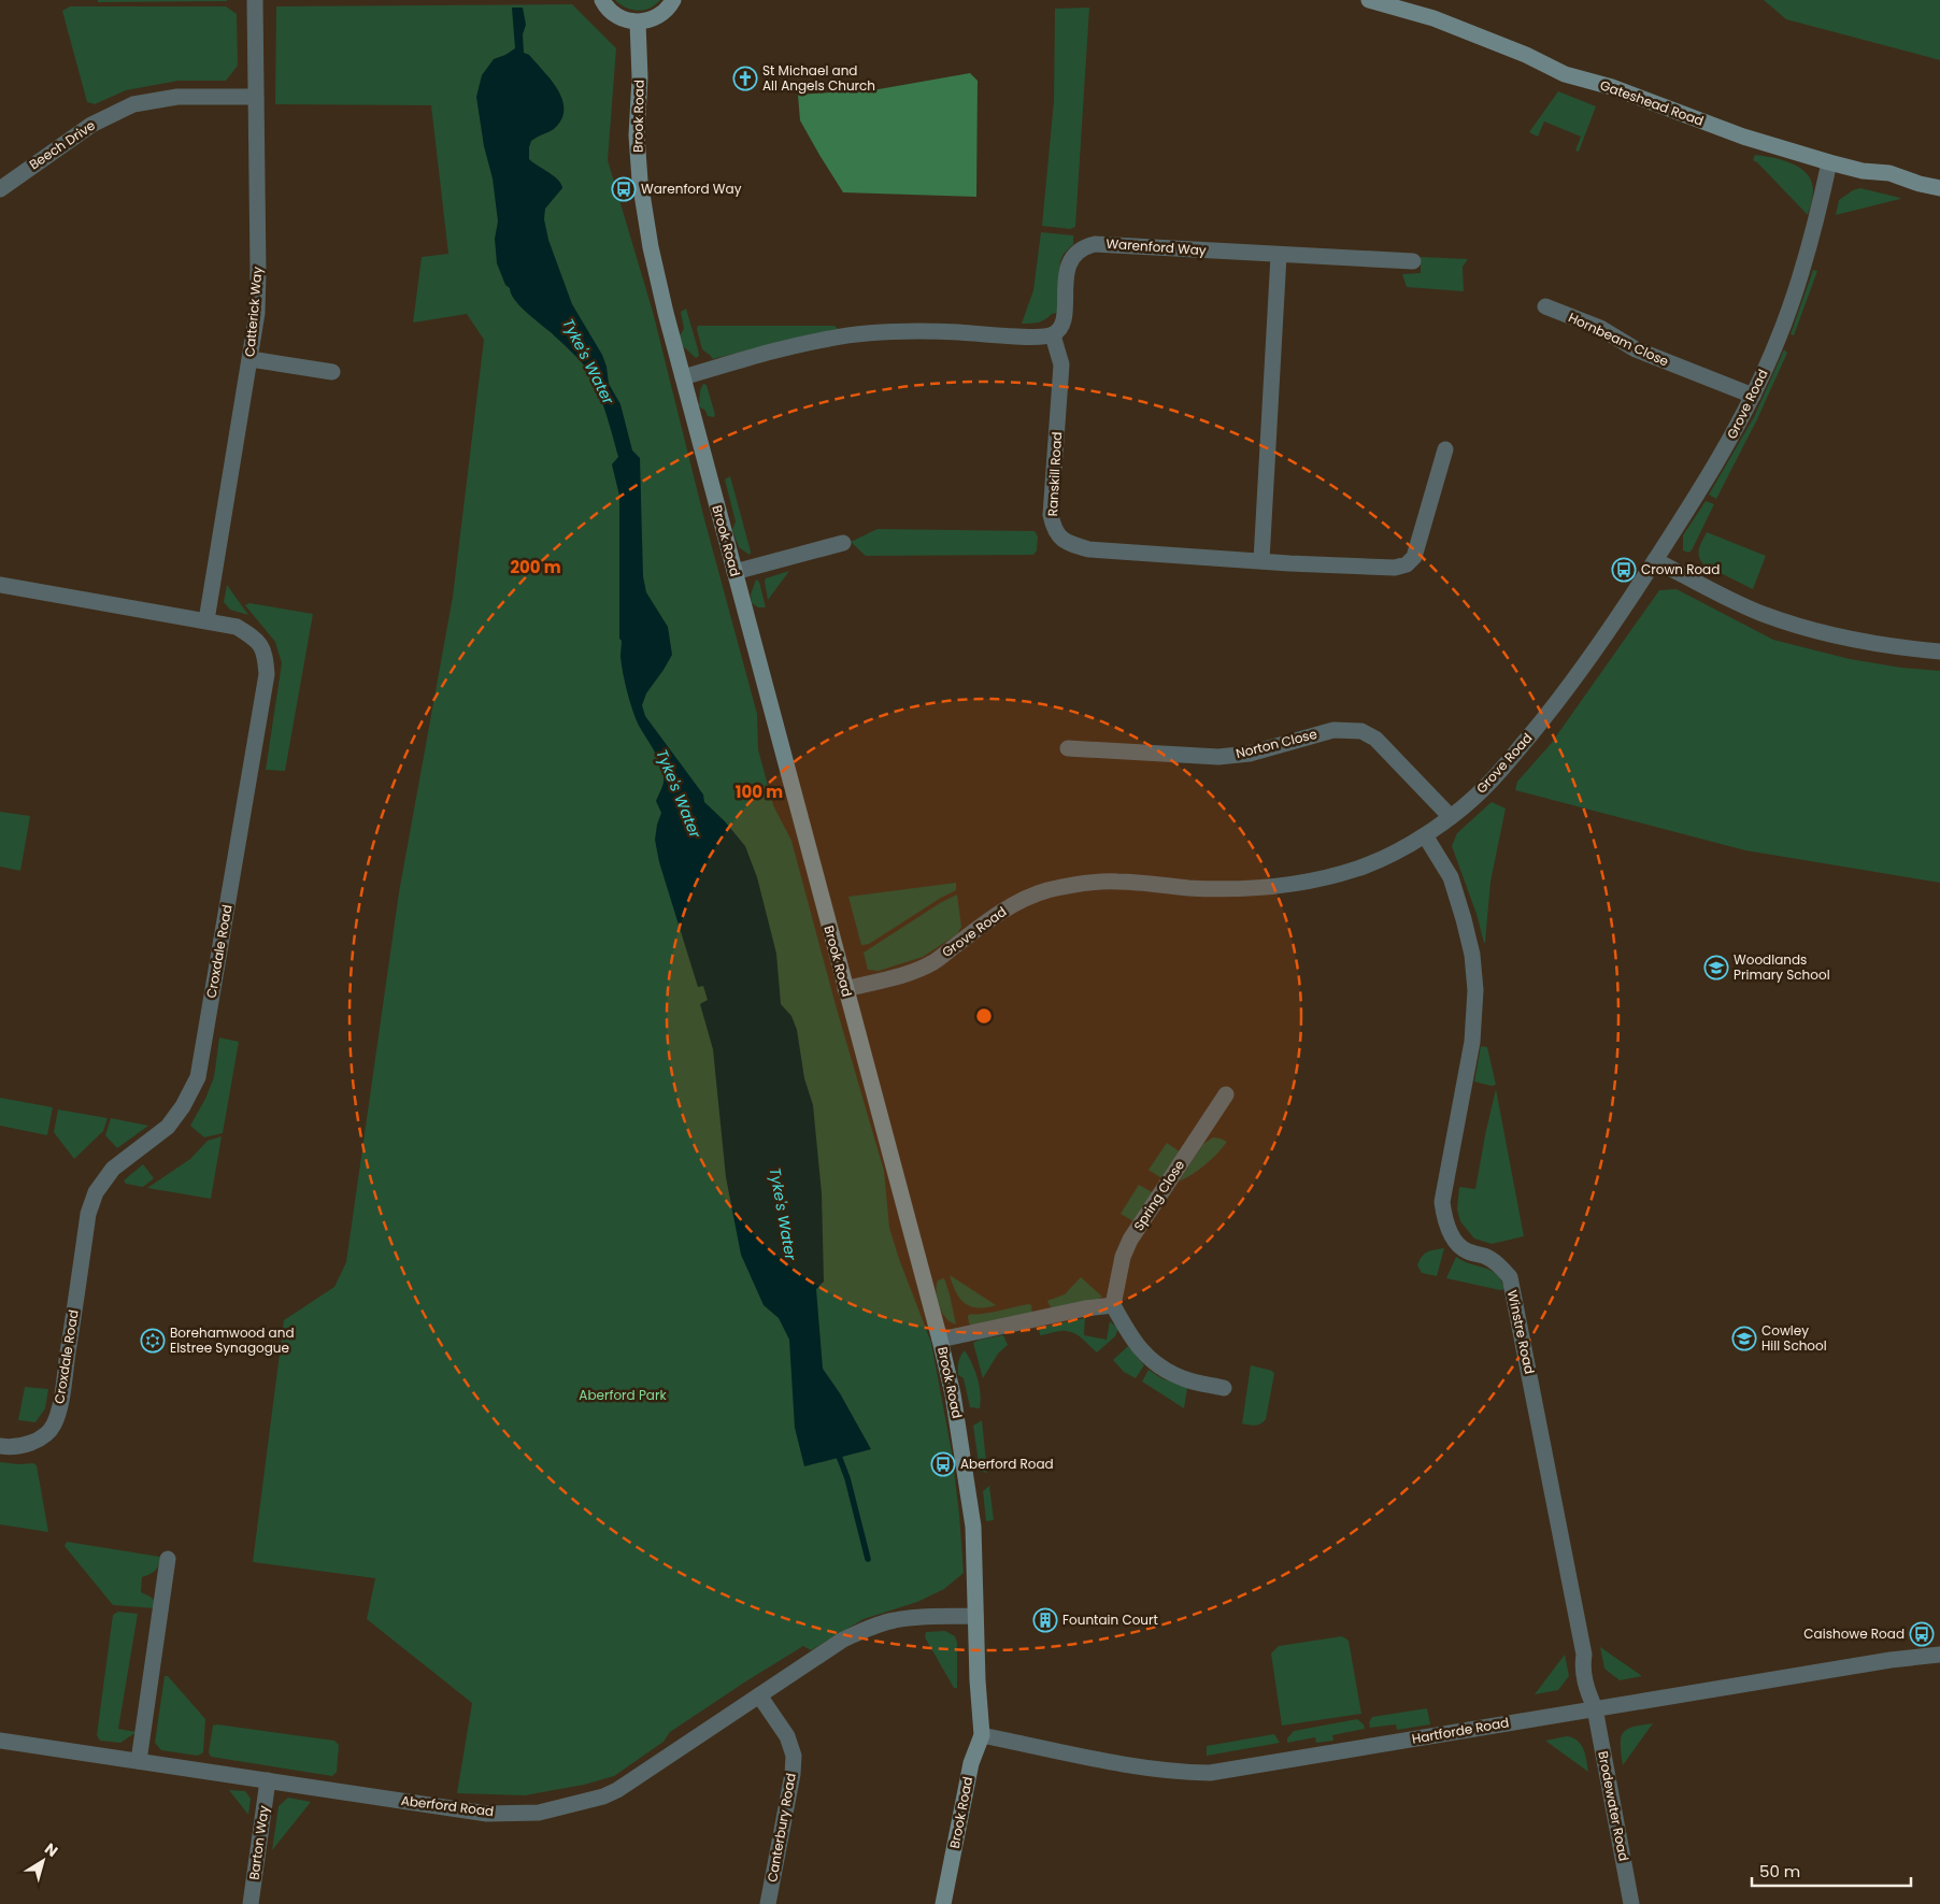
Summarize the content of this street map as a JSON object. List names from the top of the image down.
{
  "streets": {
    "street": [
      "Gateshead Road",
      "Brook Road",
      "Beech Drive",
      "Warenford Way",
      "Catterick Way",
      "Hornbeam Close",
      "Grove Road",
      "Ranskill Road",
      "Norton Close",
      "Croxdale Road",
      "Spring Close",
      "Winstre Road",
      "Hartforde Road",
      "Aberford Road",
      "Brodewater Road",
      "Canterbury Road",
      "Barton Way"
    ]
  },
  "crossings": [
    ["Gateshead Road", "Grove Road"],
    ["Brook Road", "Grove Road"],
    ["Brook Road", "Hartforde Road"],
    ["Brook Road", "Aberford Road"],
    ["Beech Drive", "Catterick Way"],
    ["Warenford Way", "Ranskill Road"],
    ["Catterick Way", "Croxdale Road"],
    ["Hornbeam Close", "Grove Road"],
    ["Grove Road", "Norton Close"],
    ["Grove Road", "Winstre Road"],
    ["Winstre Road", "Hartforde Road"],
    ["Winstre Road", "Brodewater Road"],
    ["Hartforde Road", "Brodewater Road"],
    ["Aberford Road", "Canterbury Road"],
    ["Aberford Road", "Barton Way"]
  ],
  "water": ["Tyke's Water"],
  "parks": ["Aberford Park"],
  "places": {
    "church": ["St Michael and All Angels Church"],
    "bus stop": [
      "Warenford Way",
      "Crown Road",
      "Aberford Road",
      "Caishowe Road"
    ],
    "school or university": ["Woodlands Primary School", "Cowley Hill School"],
    "synagogue": ["Borehamwood and Elstree Synagogue"],
    "building": ["Fountain Court"]
  },
  "scale_bar": "50 m",
  "north": "top right",
  "rings": ["200 m", "100 m"]
}
